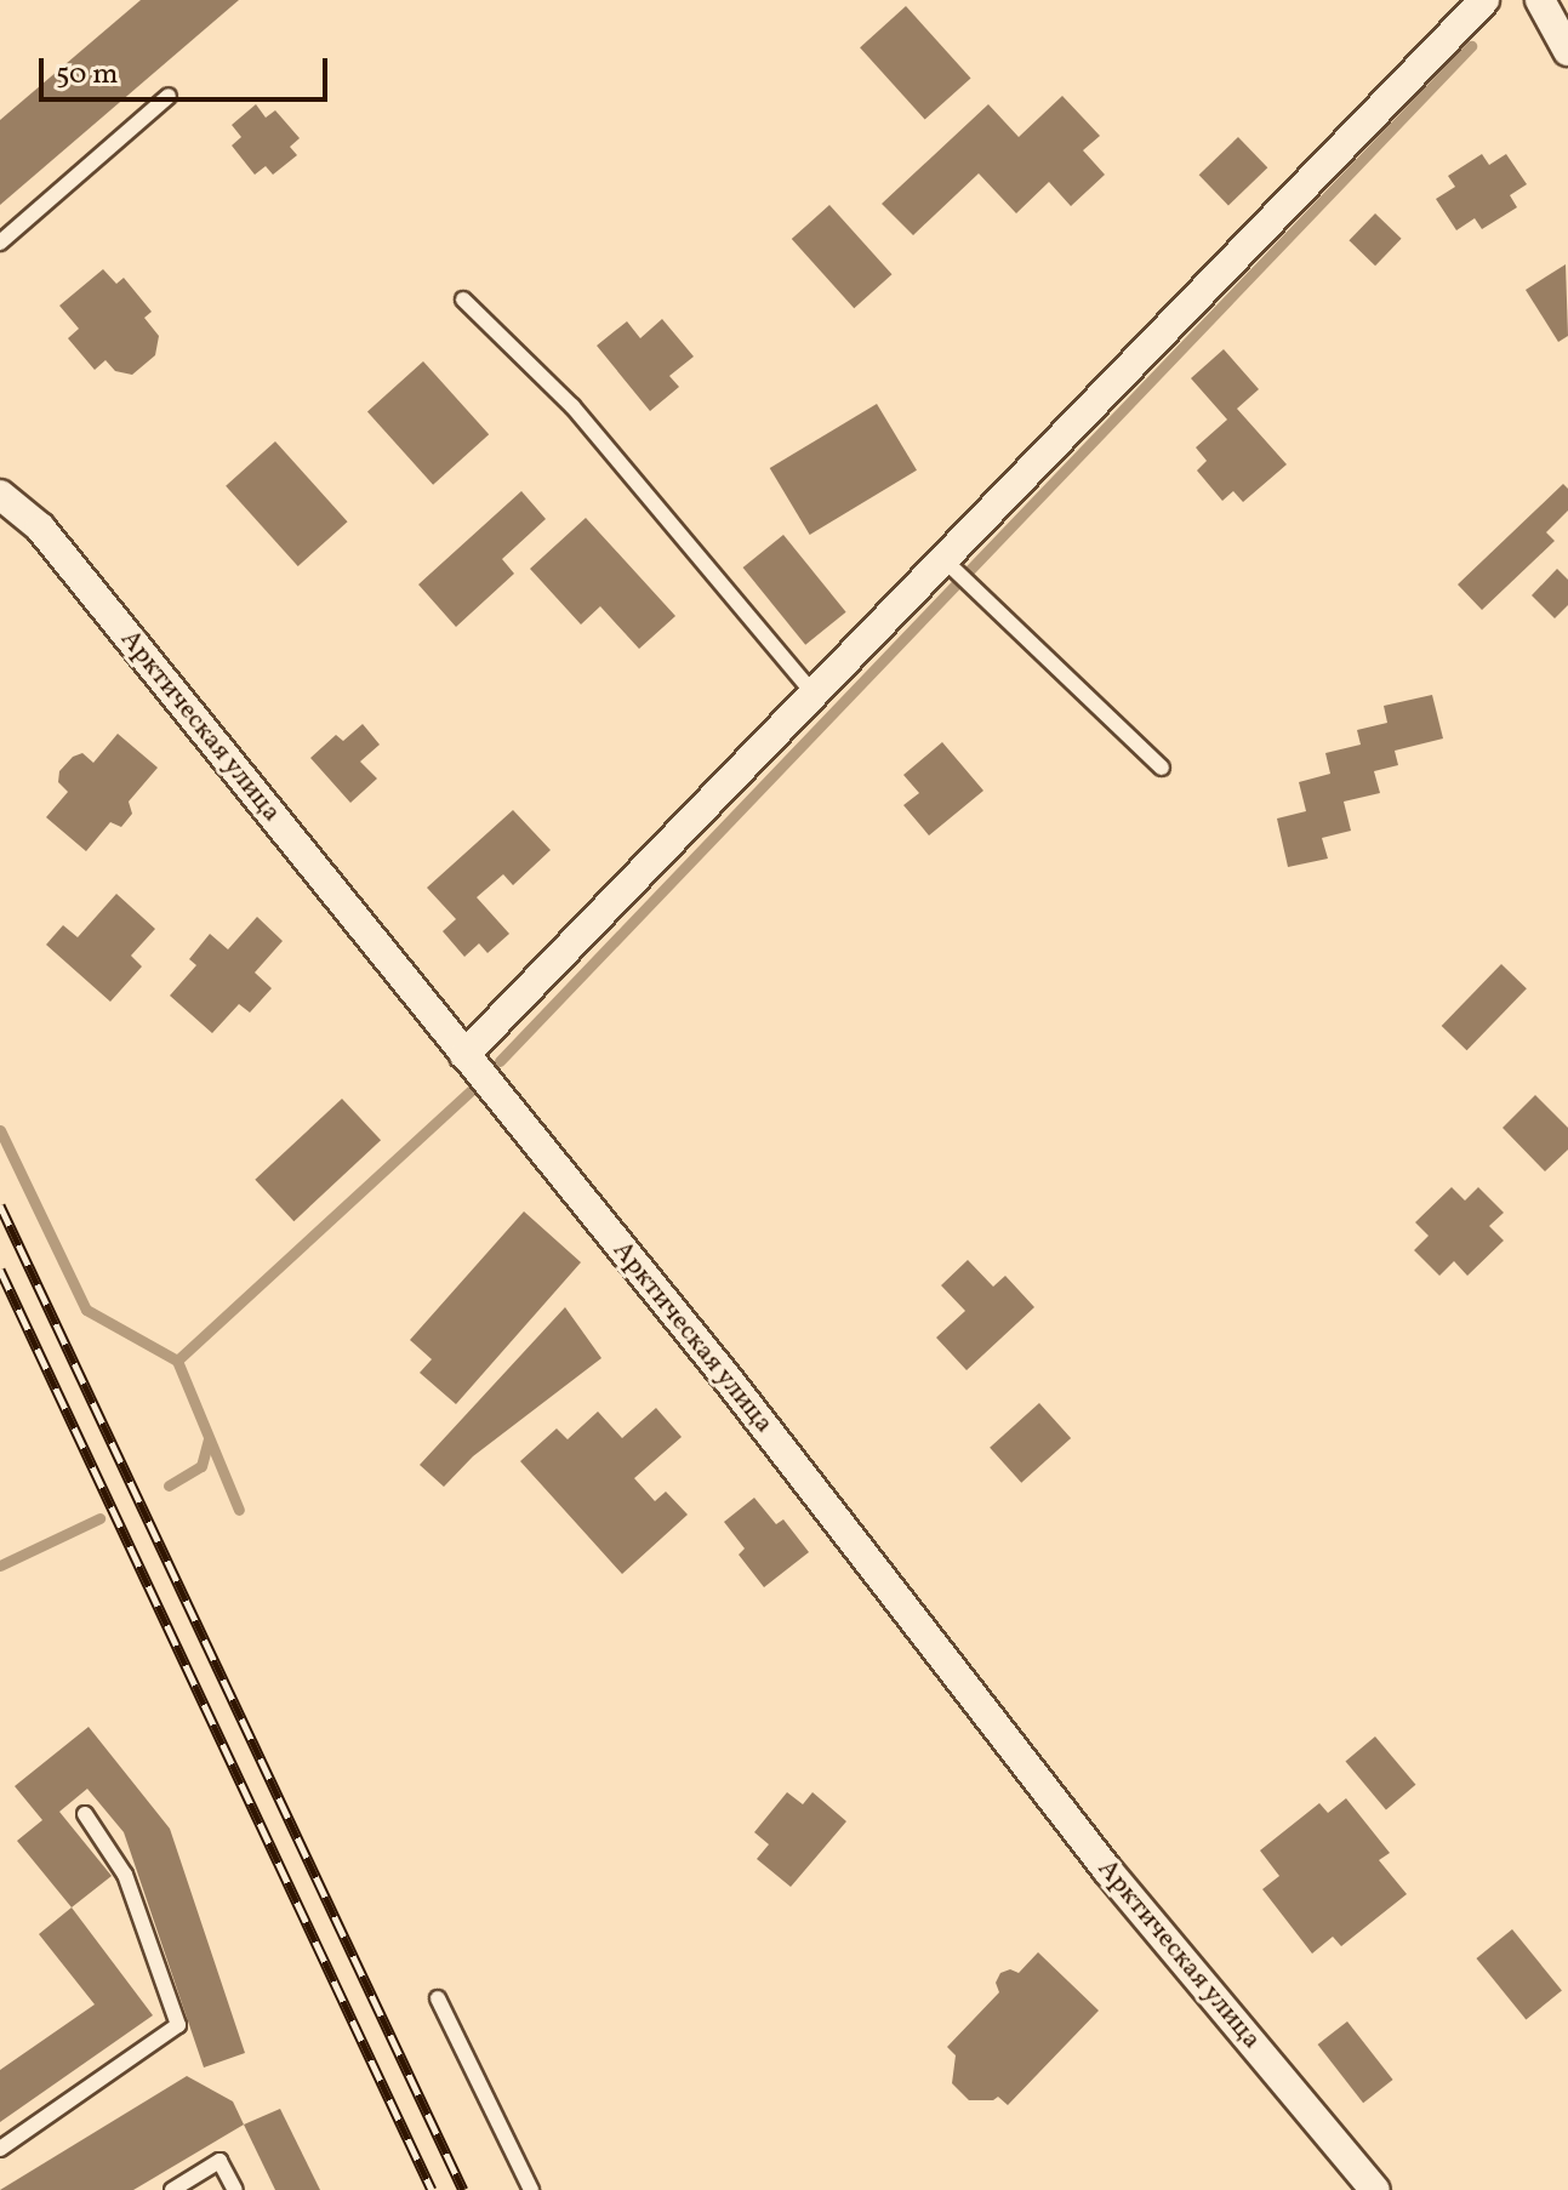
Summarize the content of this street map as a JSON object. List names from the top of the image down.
{
  "streets": {
    "street": ["Арктическая улица"]
  },
  "scale_bar": "50 m"
}
